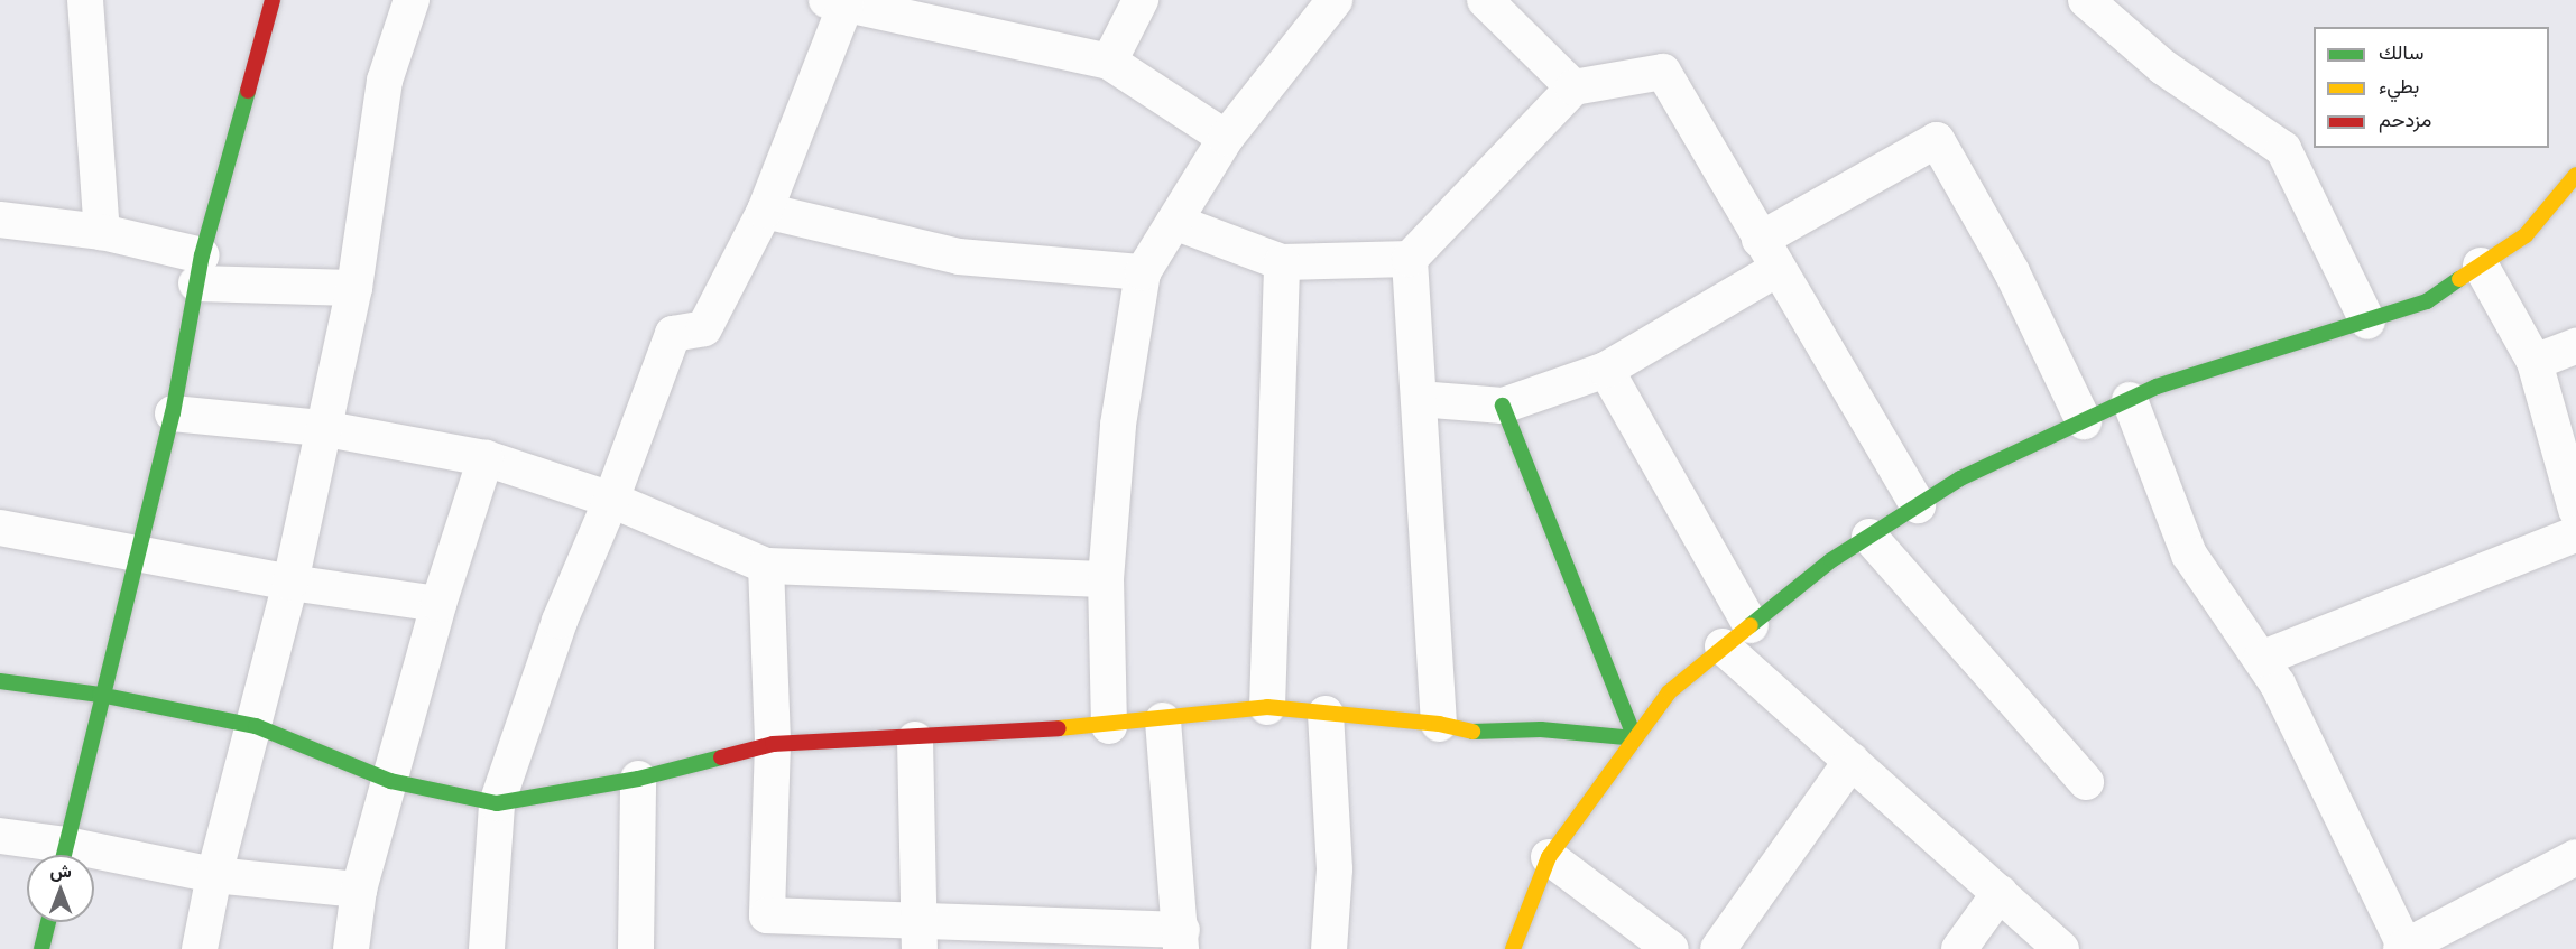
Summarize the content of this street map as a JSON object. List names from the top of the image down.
{
  "legend": ["سالك", "بطيء", "مزدحم"],
  "north": "top"
}
